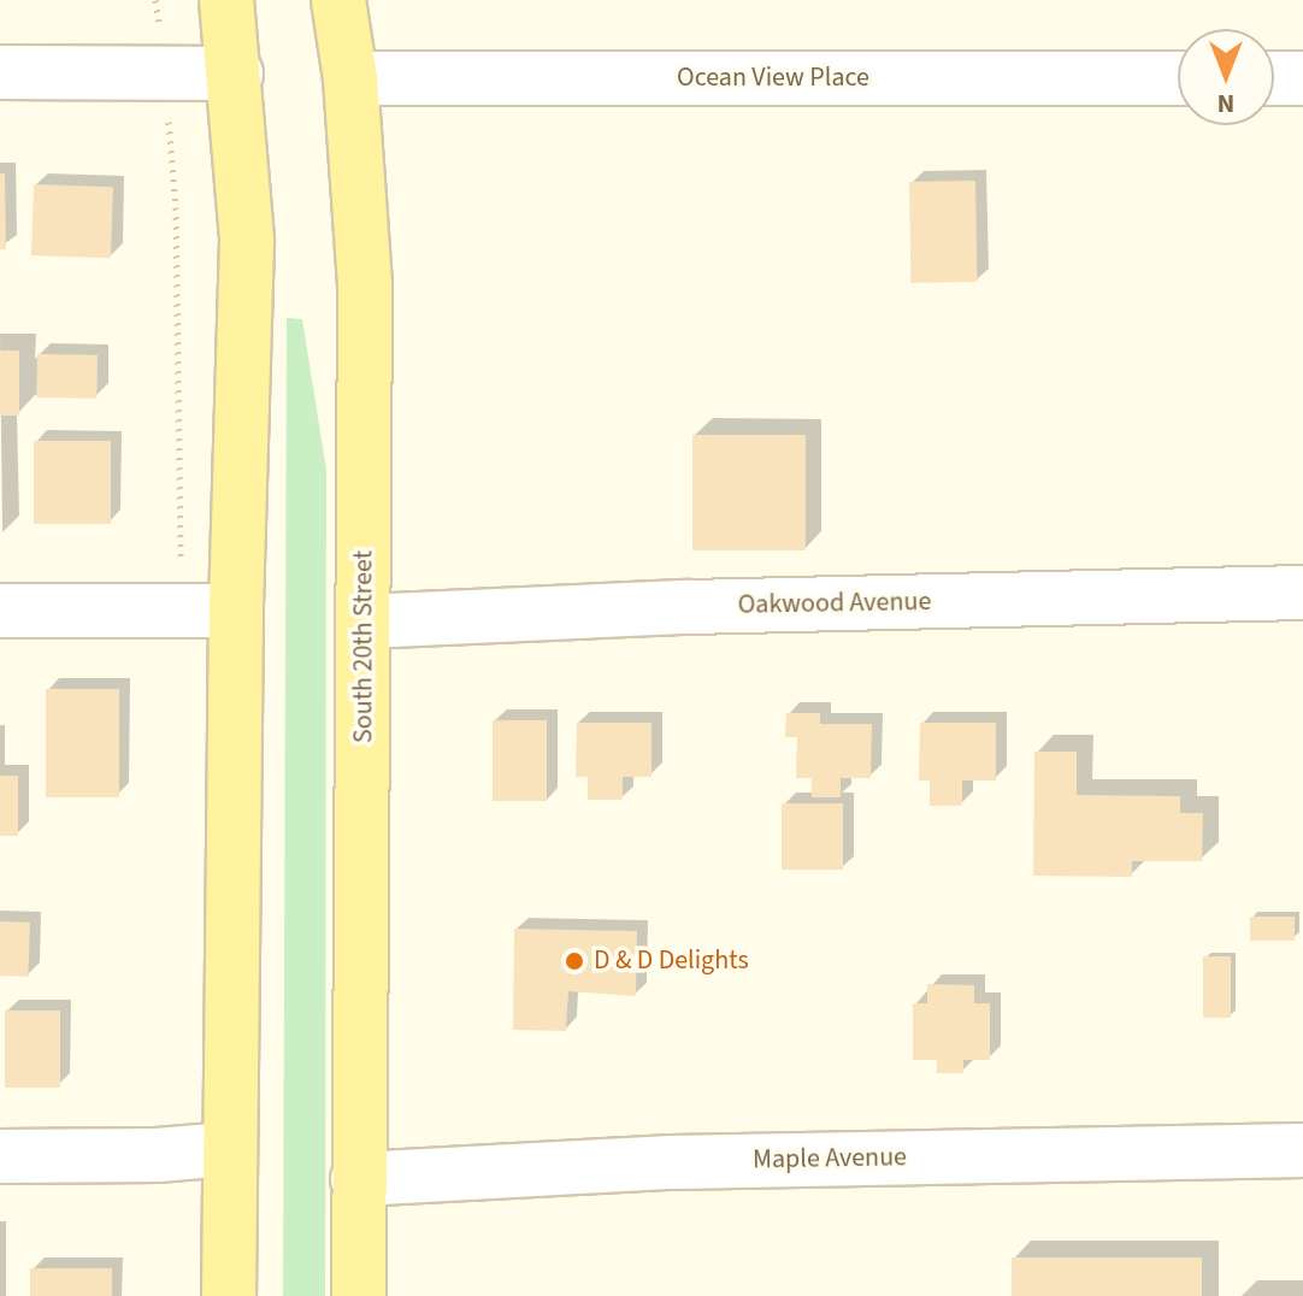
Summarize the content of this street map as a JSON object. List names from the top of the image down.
{
  "streets": {
    "main road": ["South 20th Street"],
    "street": ["Ocean View Place", "Oakwood Avenue", "Maple Avenue"]
  },
  "crossings": [
    ["Ocean View Place", "South 20th Street"],
    ["Oakwood Avenue", "South 20th Street"],
    ["South 20th Street", "Maple Avenue"]
  ],
  "places": ["D & D Delights"],
  "north": "bottom"
}
